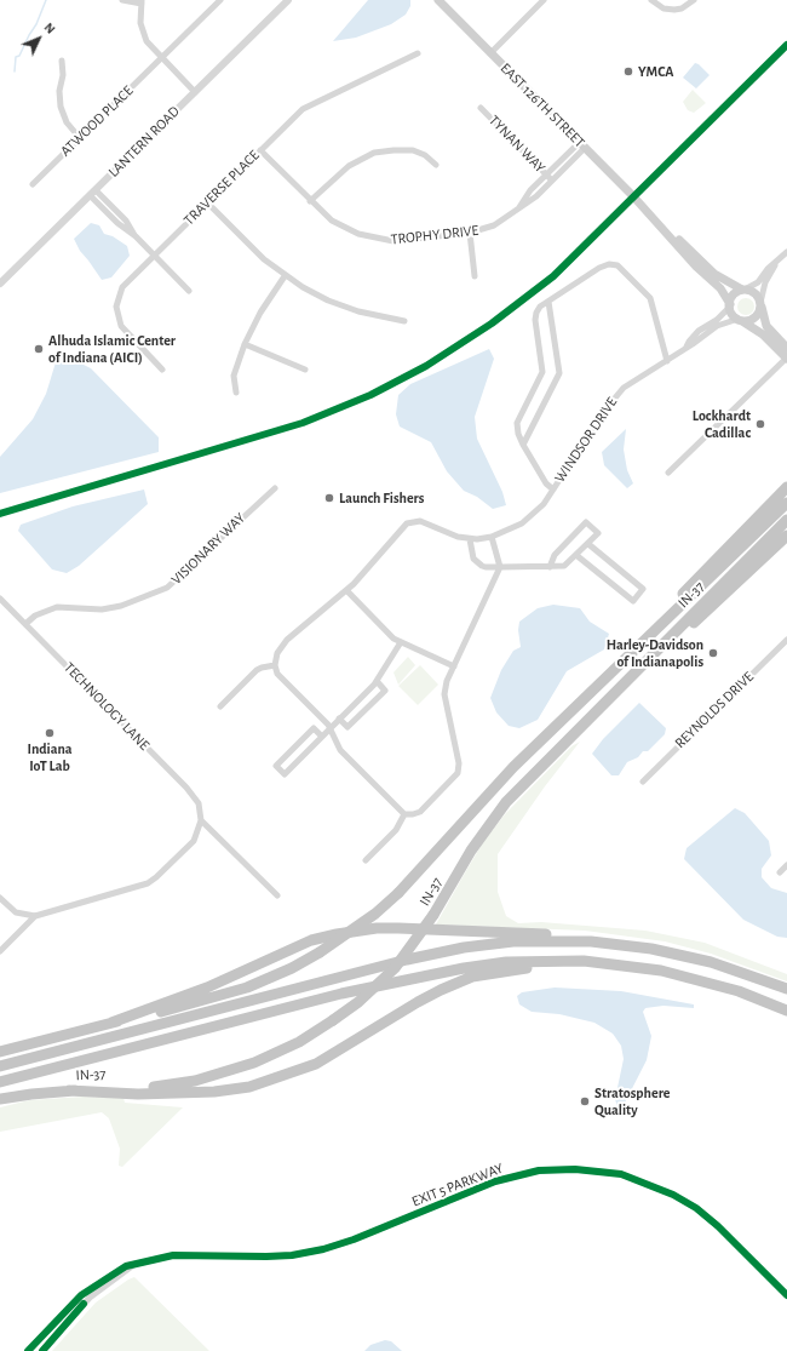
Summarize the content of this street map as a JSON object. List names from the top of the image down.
{
  "streets": {
    "highway": ["IN-37"],
    "main road": ["EAST 126TH STREET"],
    "street": [
      "ATWOOD PLACE",
      "LANTERN ROAD",
      "TYNAN WAY",
      "TRAVERSE PLACE",
      "TROPHY DRIVE",
      "WINDSOR DRIVE",
      "VISIONARY WAY",
      "TECHNOLOGY LANE",
      "REYNOLDS DRIVE",
      "EXIT 5 PARKWAY"
    ]
  },
  "crossings": [
    ["EAST 126TH STREET", "TROPHY DRIVE"],
    ["EAST 126TH STREET", "WINDSOR DRIVE"],
    ["TYNAN WAY", "TROPHY DRIVE"],
    ["TRAVERSE PLACE", "TROPHY DRIVE"],
    ["VISIONARY WAY", "TECHNOLOGY LANE"]
  ],
  "places": [
    "YMCA",
    "Alhuda Islamic Center of Indiana (AICI)",
    "Lockhardt Cadillac",
    "Launch Fishers",
    "Harley-Davidson of Indianapolis",
    "Indiana IoT Lab",
    "Stratosphere Quality"
  ],
  "north": "top right"
}
